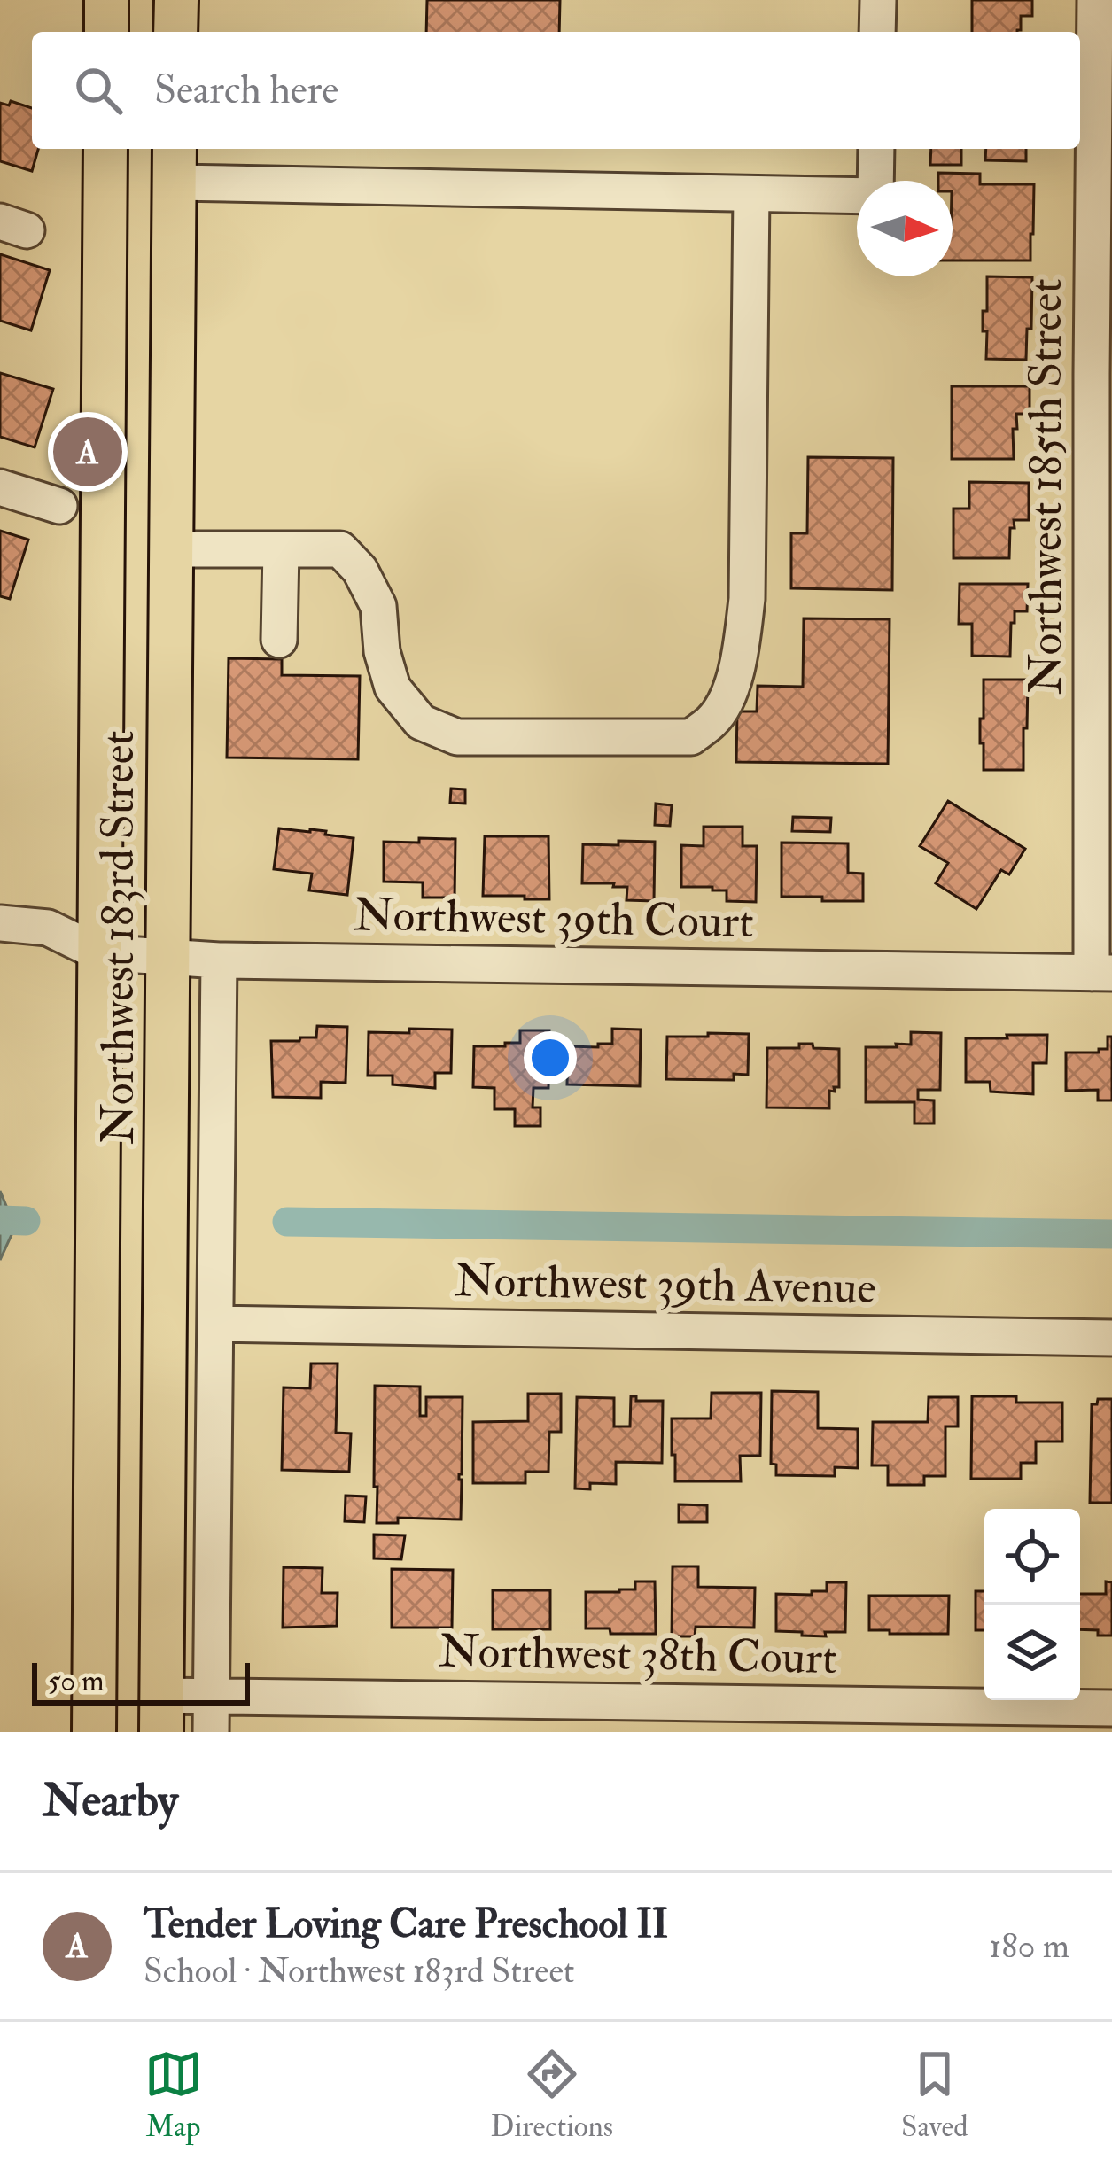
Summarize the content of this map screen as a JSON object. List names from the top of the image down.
{
  "streets": {
    "main road": ["Northwest 183rd Street"],
    "street": [
      "Northwest 185th Street",
      "Northwest 39th Court",
      "Northwest 39th Avenue",
      "Northwest 38th Court"
    ]
  },
  "crossings": [
    ["Northwest 185th Street", "Northwest 39th Court"],
    ["Northwest 39th Court", "Northwest 183rd Street"],
    ["Northwest 183rd Street", "Northwest 38th Court"]
  ],
  "scale_bar": "50 m",
  "north": "right",
  "page": {
    "search": "Search here",
    "pins": "A",
    "scale": "50 m",
    "heading": "Nearby",
    "list": [
      {
        "mark": "A",
        "name": "Tender Loving Care Preschool II",
        "note": "School · Northwest 183rd Street",
        "value": "180 m"
      }
    ],
    "nav": ["Map", "Directions", "Saved"]
  }
}
